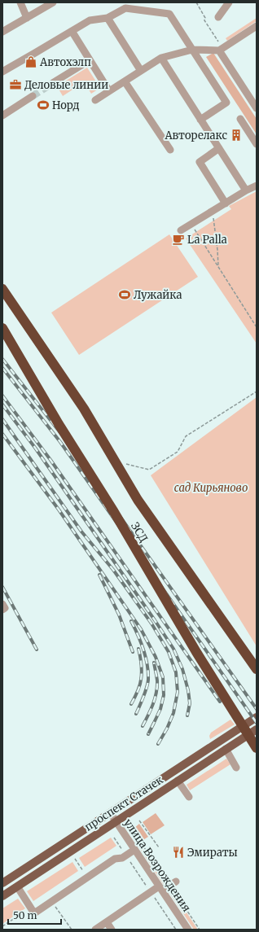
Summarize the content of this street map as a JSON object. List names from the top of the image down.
{
  "streets": {
    "highway": ["ЗСД"],
    "main road": ["проспект Стачек"],
    "street": ["улица Возрождения"]
  },
  "crossings": [
    ["проспект Стачек", "улица Возрождения"]
  ],
  "parks": ["сад Кирьяново"],
  "places": {
    "shop": ["Автохэлп"],
    "office": ["Деловые линии"],
    "sports": ["Норд", "Лужайка"],
    "building": ["Авторелакс"],
    "cafe": ["La Palla"],
    "restaurant": ["Эмираты"]
  },
  "scale_bar": "50 m"
}
